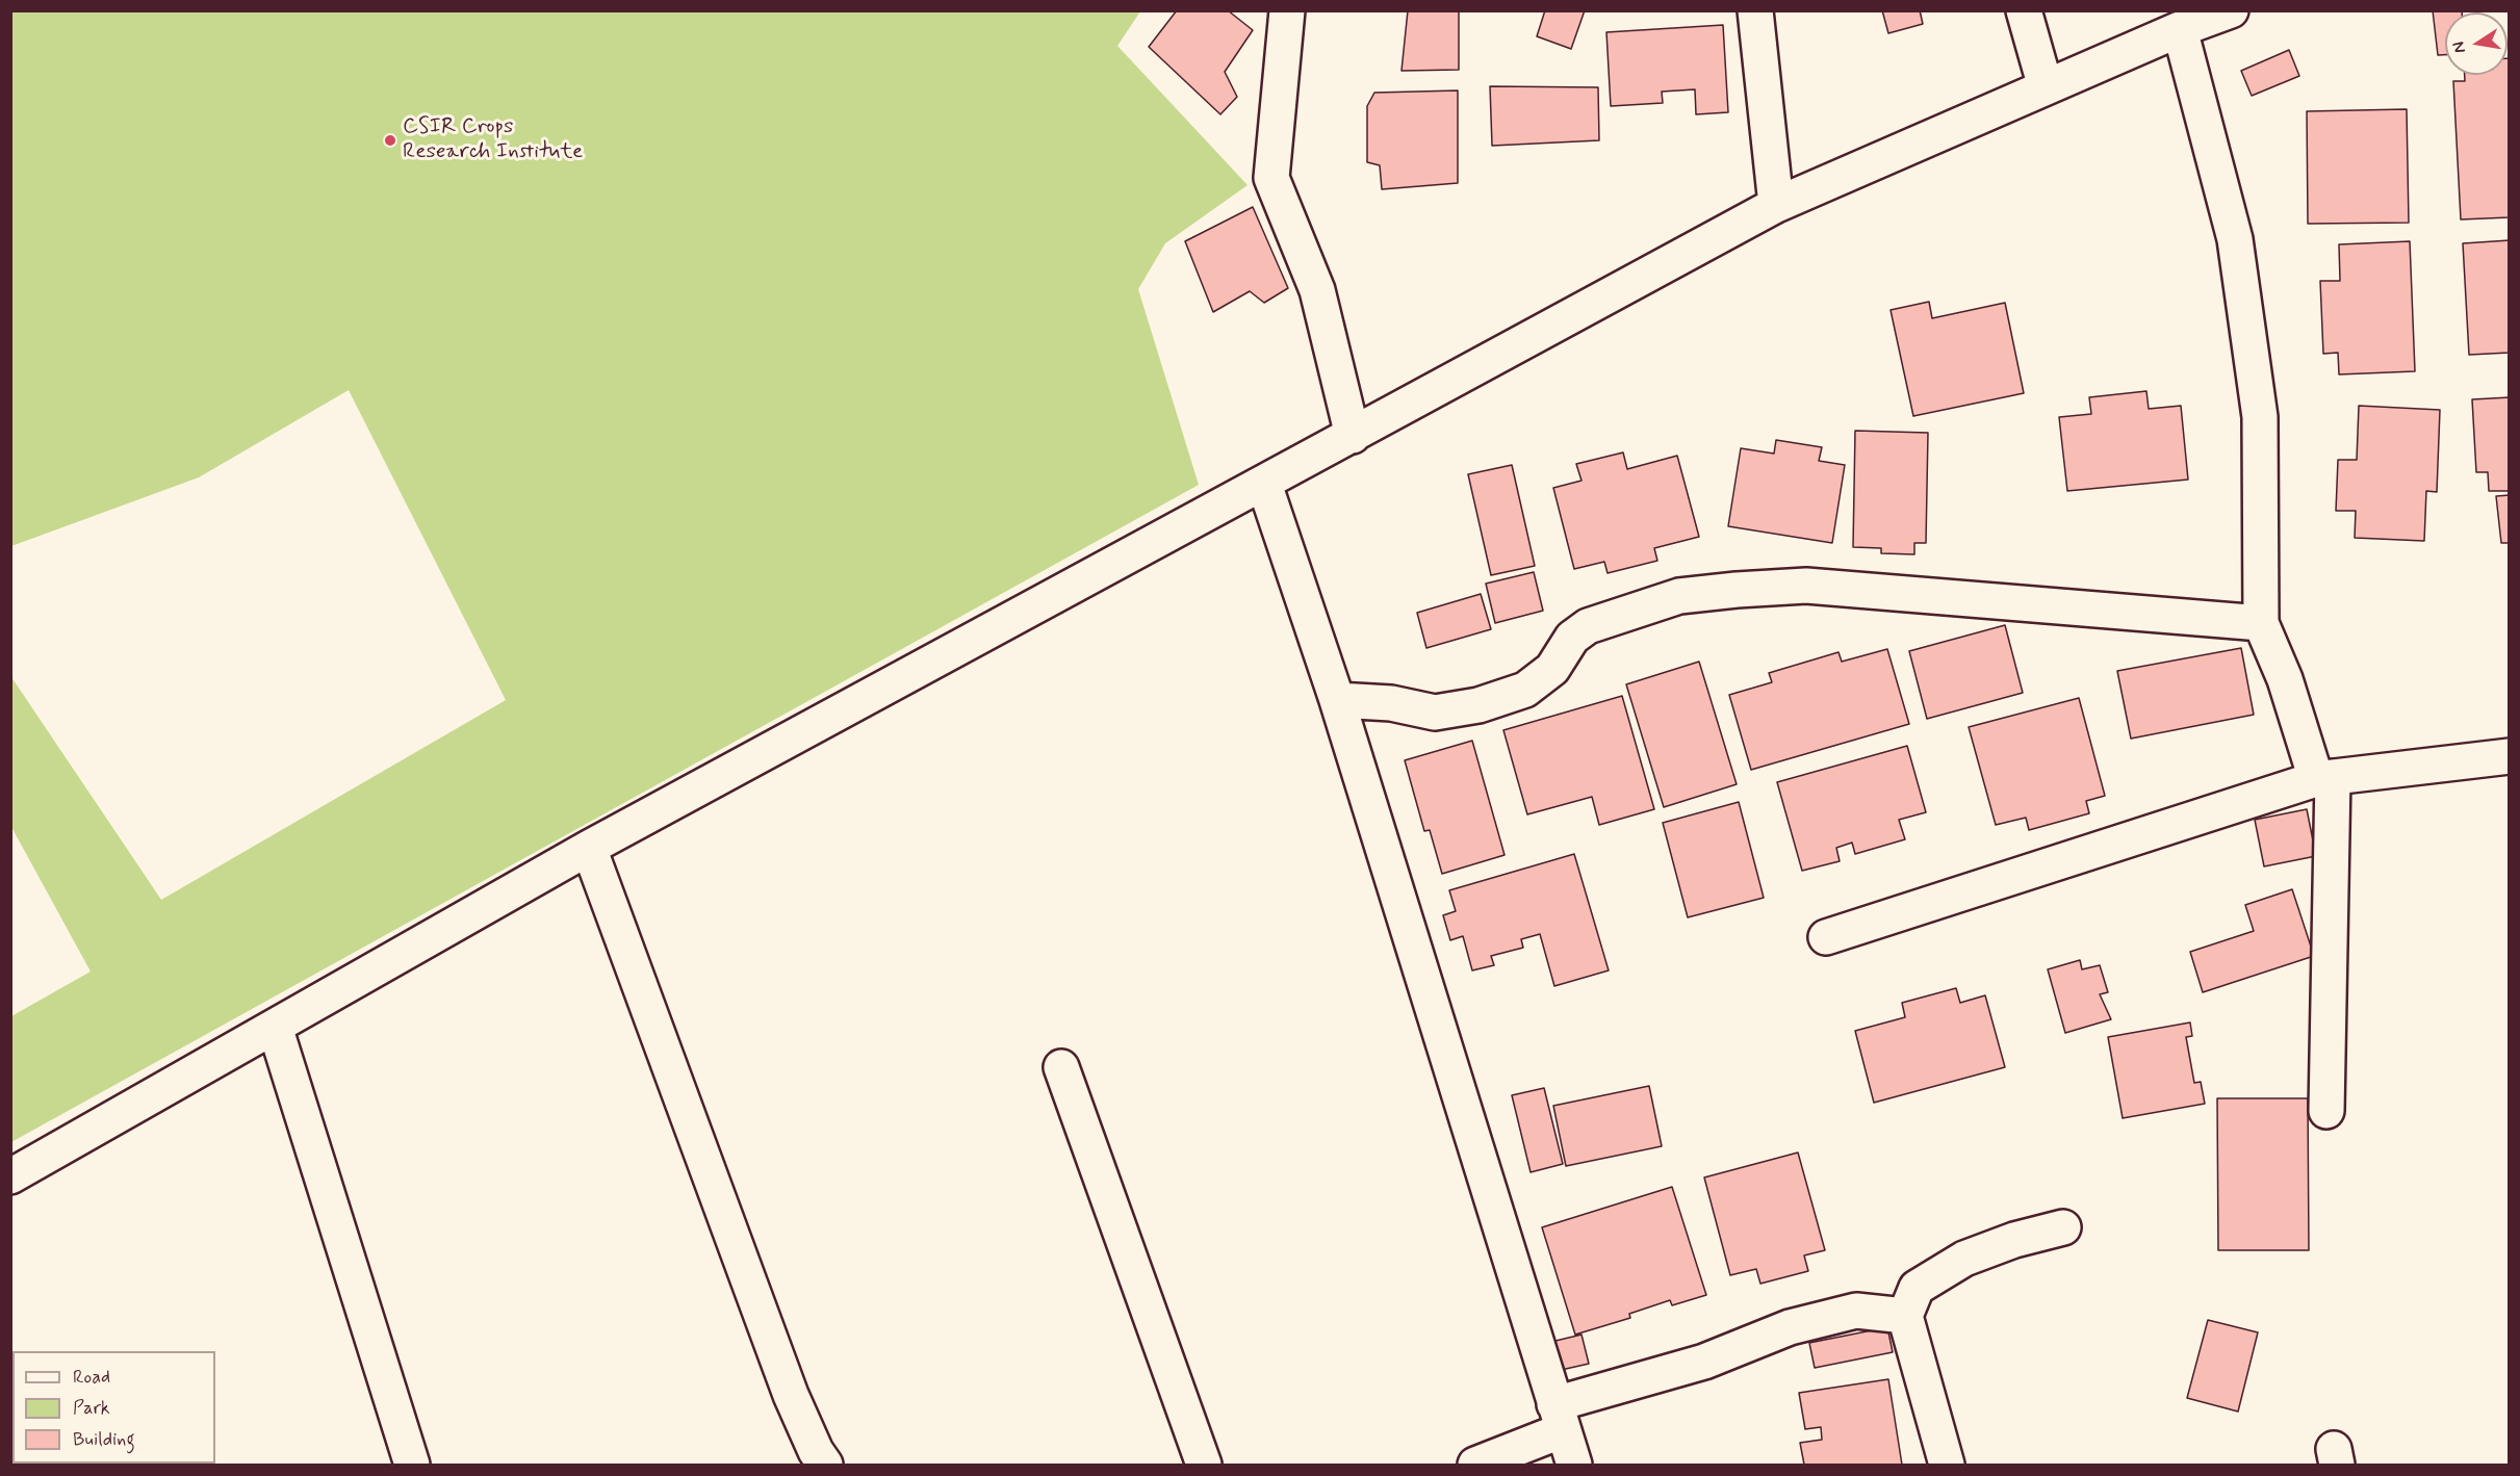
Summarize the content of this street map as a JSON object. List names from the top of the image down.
{
  "places": ["CSIR Crops Research Institute"],
  "legend": ["Road", "Park", "Building"],
  "north": "left"
}
